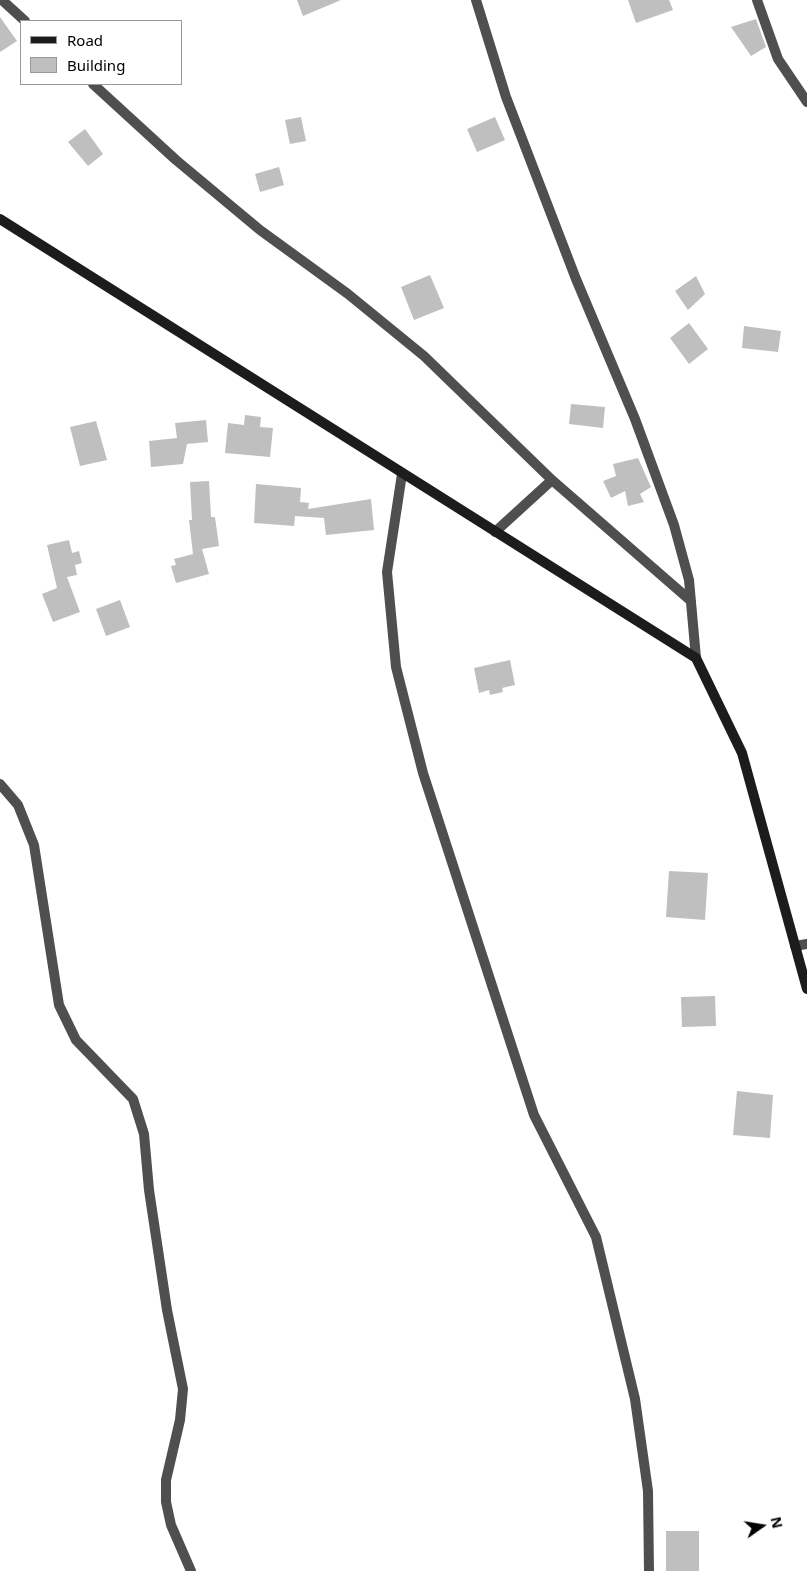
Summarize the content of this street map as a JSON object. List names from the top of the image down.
{
  "legend": ["Road", "Building"],
  "north": "right"
}
